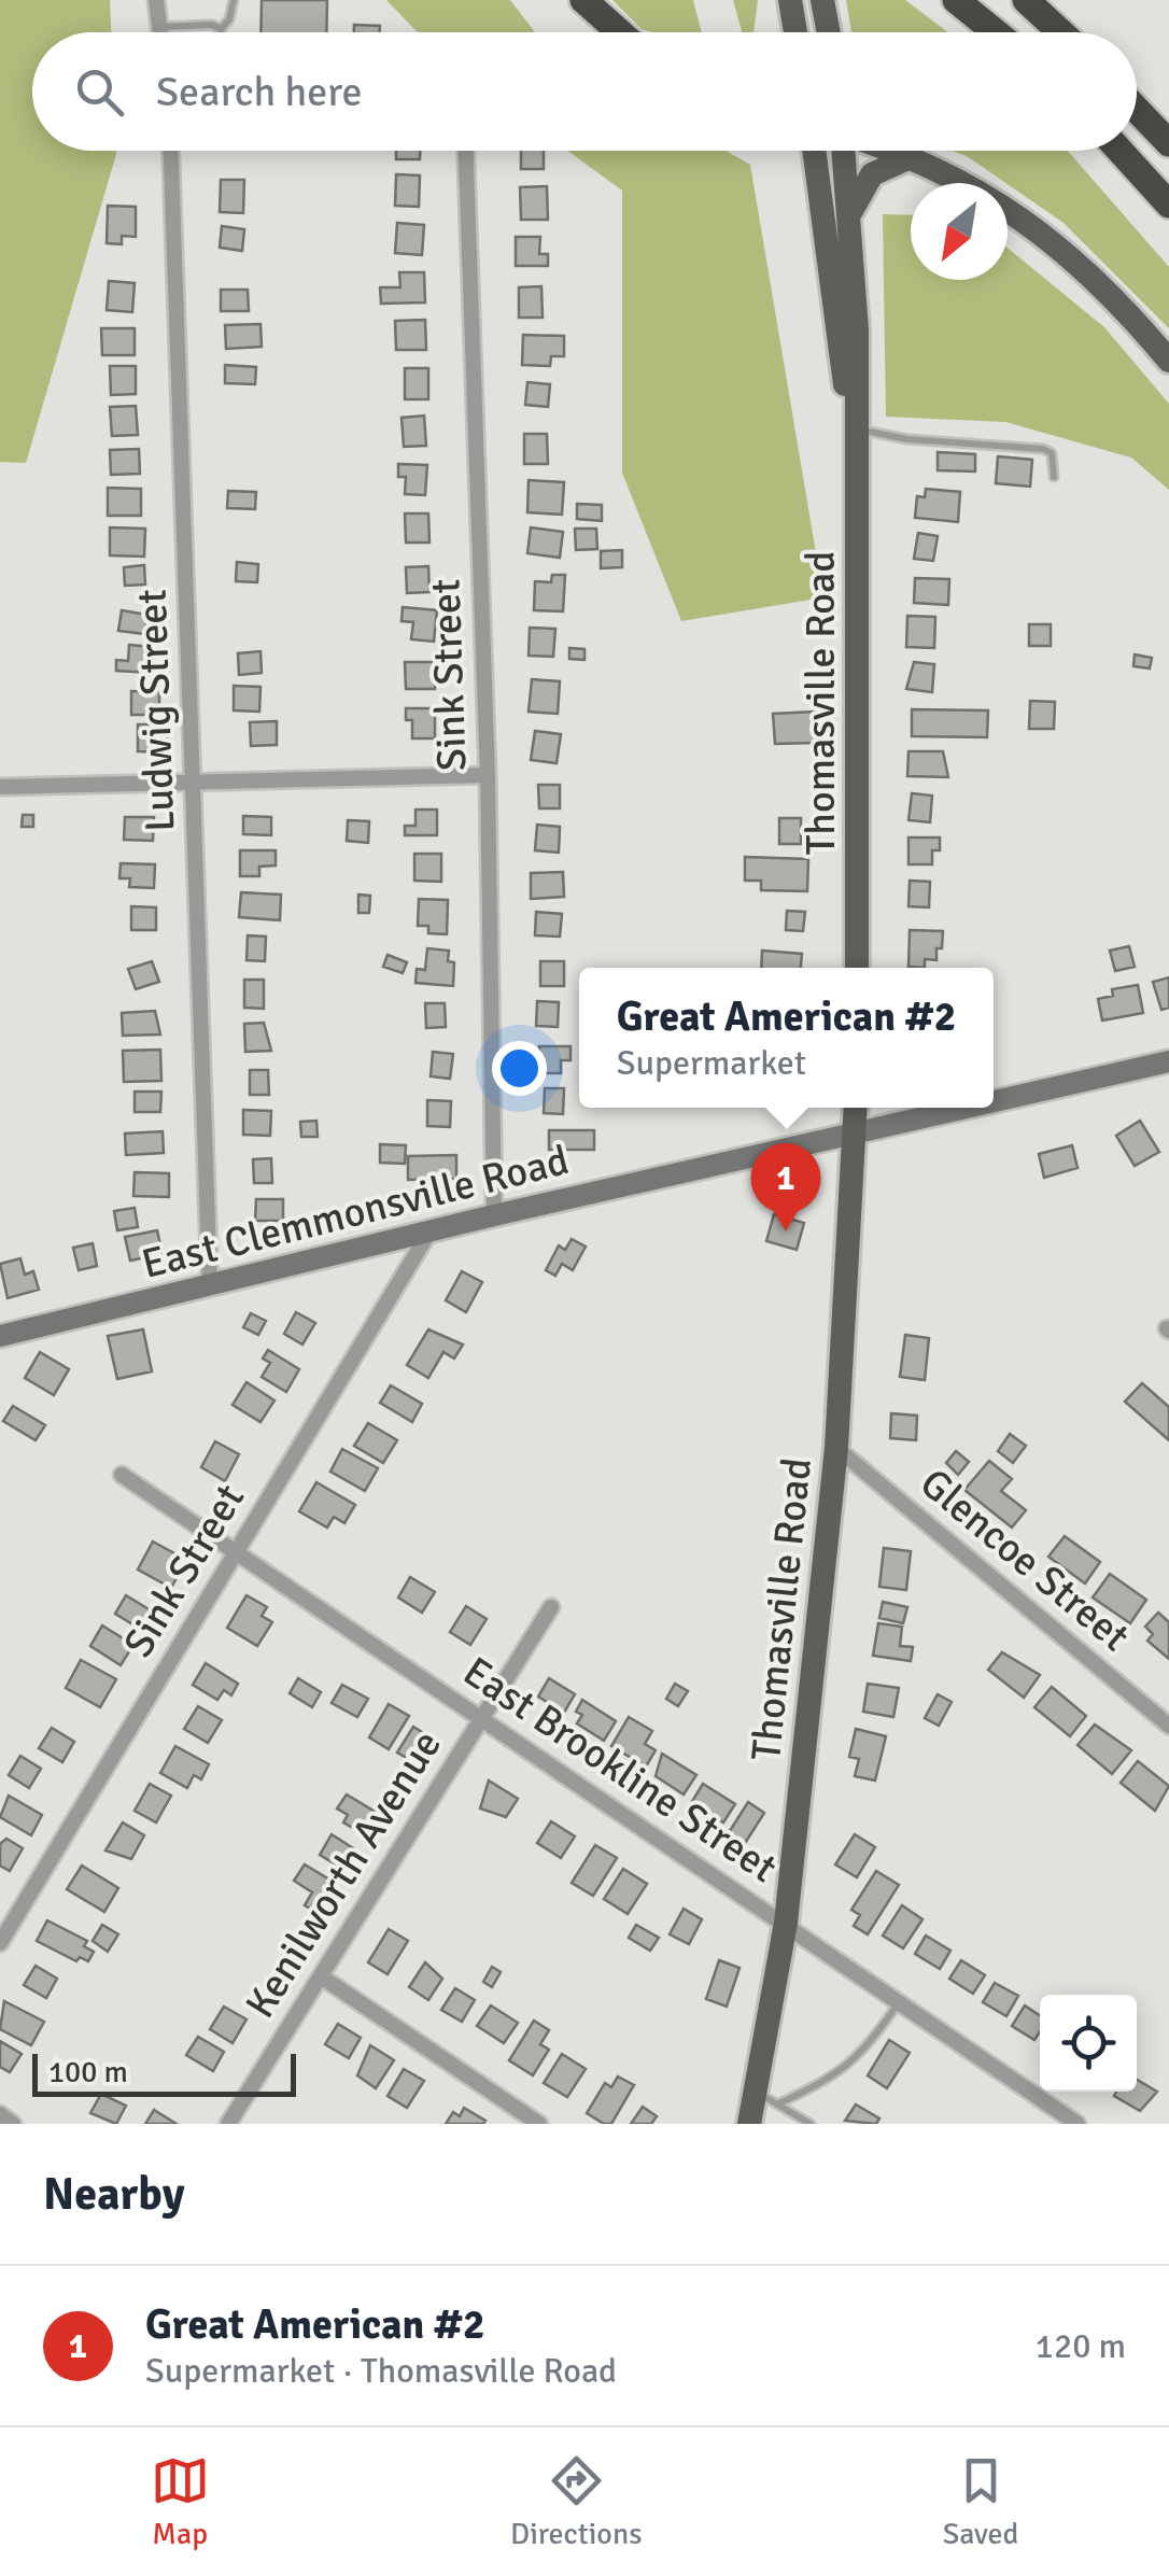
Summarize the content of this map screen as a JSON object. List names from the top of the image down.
{
  "streets": {
    "main road": ["Thomasville Road", "East Clemmonsville Road"],
    "street": [
      "Sink Street",
      "Ludwig Street",
      "Glencoe Street",
      "East Brookline Street",
      "Kenilworth Avenue"
    ]
  },
  "crossings": [
    ["Sink Street", "East Clemmonsville Road"],
    ["Sink Street", "East Brookline Street"],
    ["Thomasville Road", "East Clemmonsville Road"],
    ["Thomasville Road", "Glencoe Street"],
    ["Thomasville Road", "East Brookline Street"],
    ["Ludwig Street", "East Clemmonsville Road"],
    ["East Brookline Street", "Kenilworth Avenue"]
  ],
  "scale_bar": "100 m",
  "north": "bottom left",
  "page": {
    "search": "Search here",
    "popup": ["Great American #2", "Supermarket"],
    "pins": "1",
    "scale": "100 m",
    "heading": "Nearby",
    "list": [
      {
        "mark": "1",
        "name": "Great American #2",
        "note": "Supermarket · Thomasville Road",
        "value": "120 m"
      }
    ],
    "nav": ["Map", "Directions", "Saved"]
  }
}
